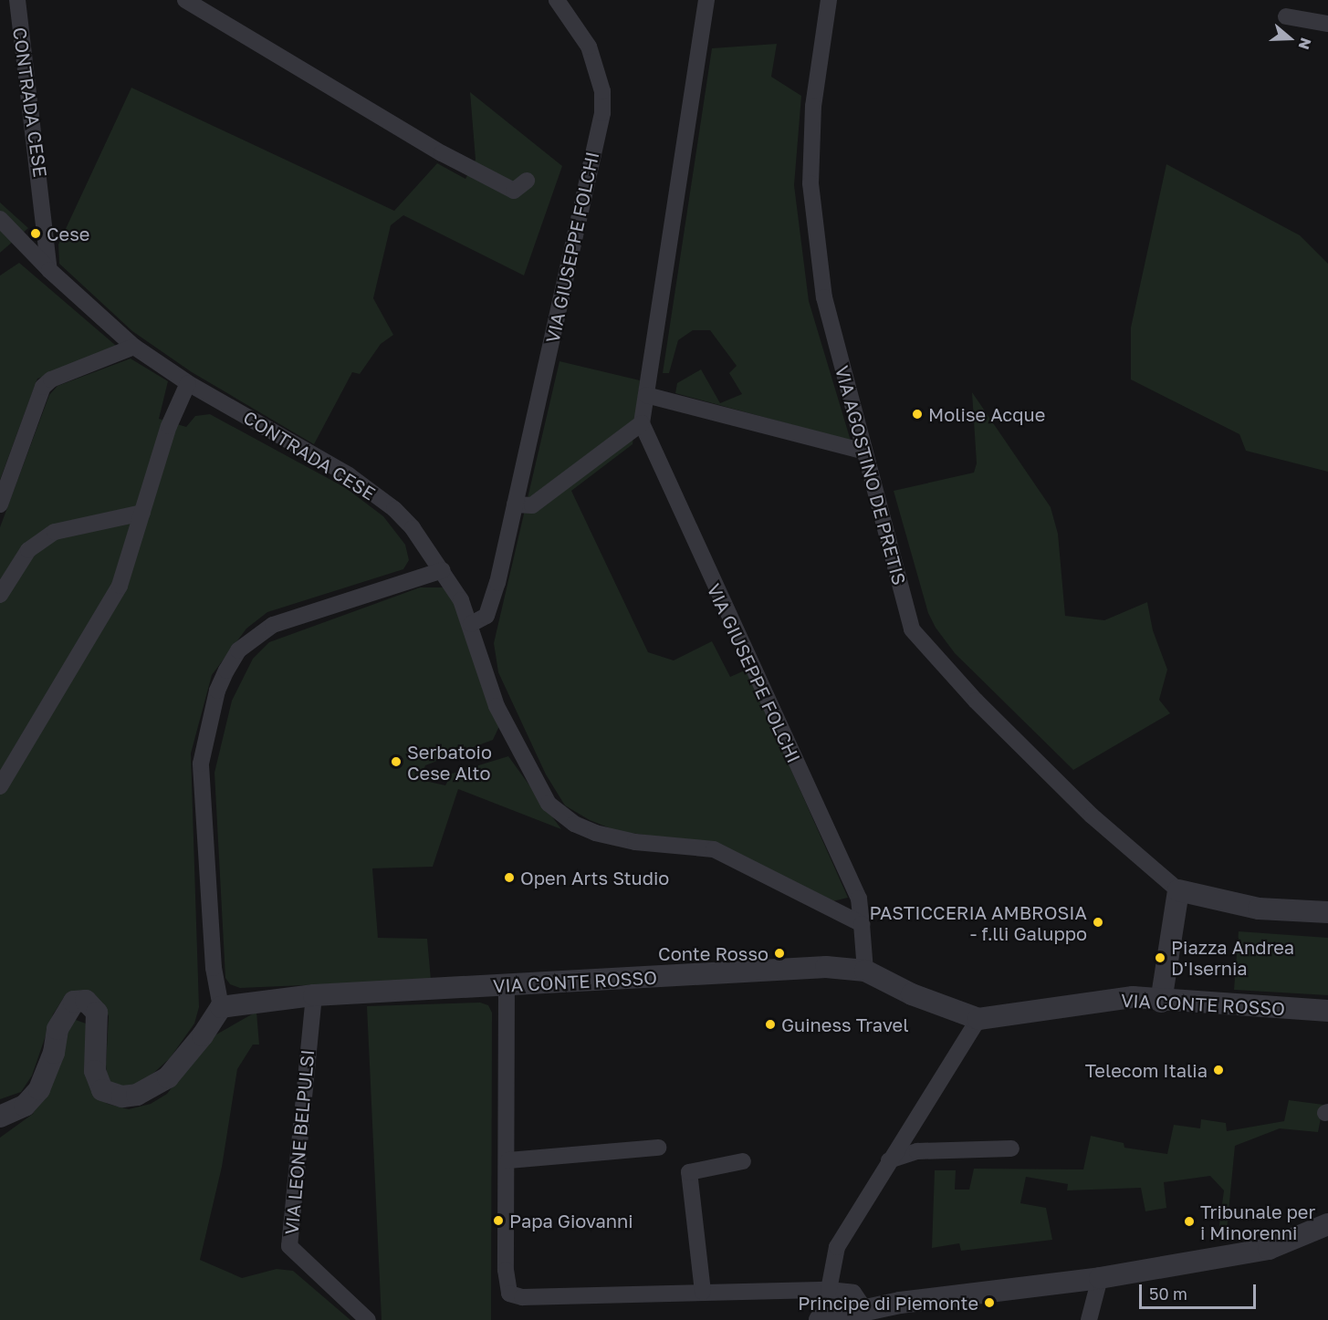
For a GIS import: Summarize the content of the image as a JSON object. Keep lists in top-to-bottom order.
{
  "streets": {
    "street": [
      "CONTRADA CESE",
      "VIA GIUSEPPE FOLCHI",
      "VIA AGOSTINO DE PRETIS",
      "VIA CONTE ROSSO",
      "VIA LEONE BELPULSI"
    ]
  },
  "crossings": [
    ["CONTRADA CESE", "VIA GIUSEPPE FOLCHI"],
    ["VIA GIUSEPPE FOLCHI", "VIA CONTE ROSSO"],
    ["VIA CONTE ROSSO", "VIA LEONE BELPULSI"]
  ],
  "places": [
    "Cese",
    "Molise Acque",
    "Serbatoio Cese Alto",
    "Open Arts Studio",
    "PASTICCERIA AMBROSIA - f.lli Galuppo",
    "Conte Rosso",
    "Piazza Andrea D'Isernia",
    "Guiness Travel",
    "Telecom Italia",
    "Papa Giovanni",
    "Tribunale per i Minorenni",
    "Principe di Piemonte"
  ],
  "scale_bar": "50 m",
  "north": "right"
}
